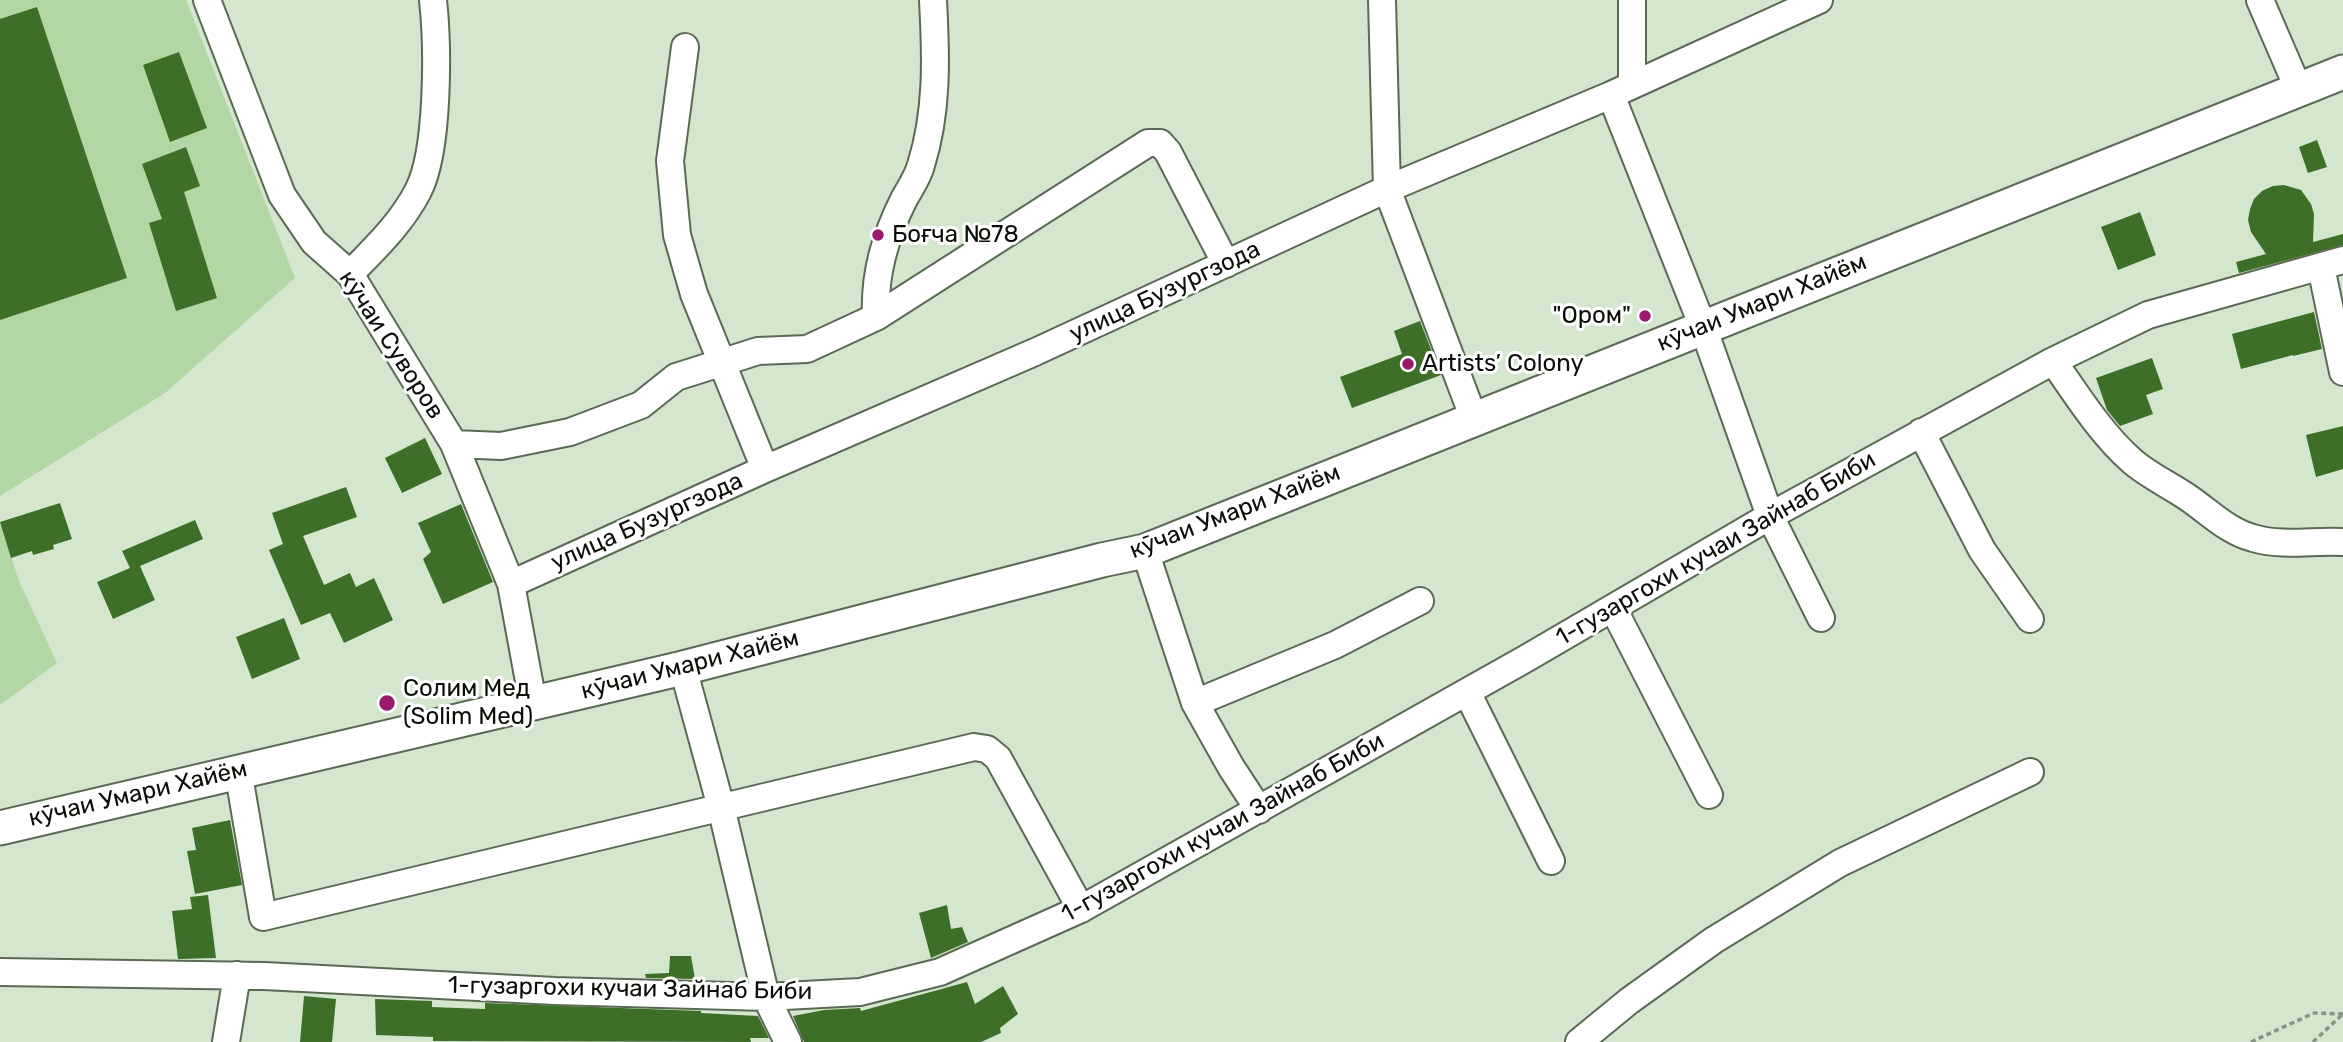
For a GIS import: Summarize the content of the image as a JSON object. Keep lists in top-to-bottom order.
{
  "streets": {
    "main road": ["кӯчаи Умари Хайём"],
    "street": ["улица Бузургзода", "кӯчаи Суворов", "1-гузаргохи кучаи Зайнаб Биби"]
  },
  "crossings": [
    ["улица Бузургзода", "кӯчаи Суворов"],
    ["кӯчаи Умари Хайём", "кӯчаи Суворов"]
  ],
  "places": [
    "Боғча №78",
    "\"Oром\"",
    "Artists’ Colony",
    "Солим Мед (Solim Med)"
  ]
}
